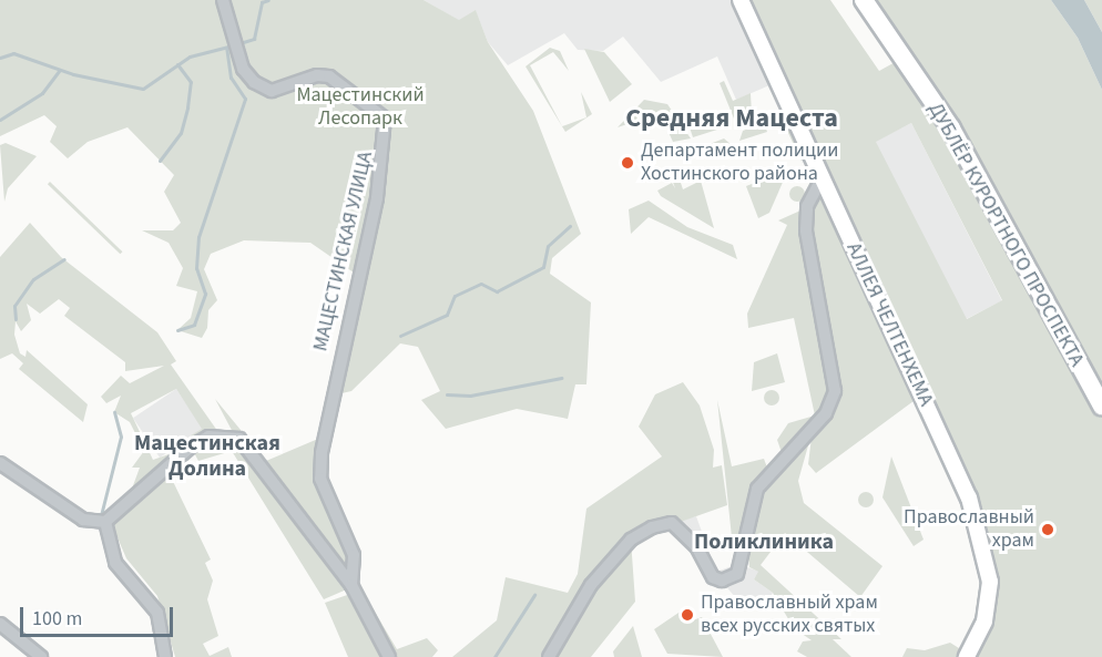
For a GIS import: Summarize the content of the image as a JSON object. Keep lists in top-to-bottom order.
{
  "streets": {
    "highway": ["ДУБЛЁР КУРОРТНОГО ПРОСПЕКТА"],
    "main road": ["АЛЛЕЯ ЧЕЛТЕНХЕМА"],
    "street": ["МАЦЕСТИНСКАЯ УЛИЦА"]
  },
  "districts": ["Средняя Мацеста", "Мацестинская Долина", "Поликлиника"],
  "parks": ["Мацестинский Лесопарк"],
  "places": ["Департамент полиции Хостинского района", "Православный храм", "Православный храм всех русских святых"],
  "scale_bar": "100 m"
}
